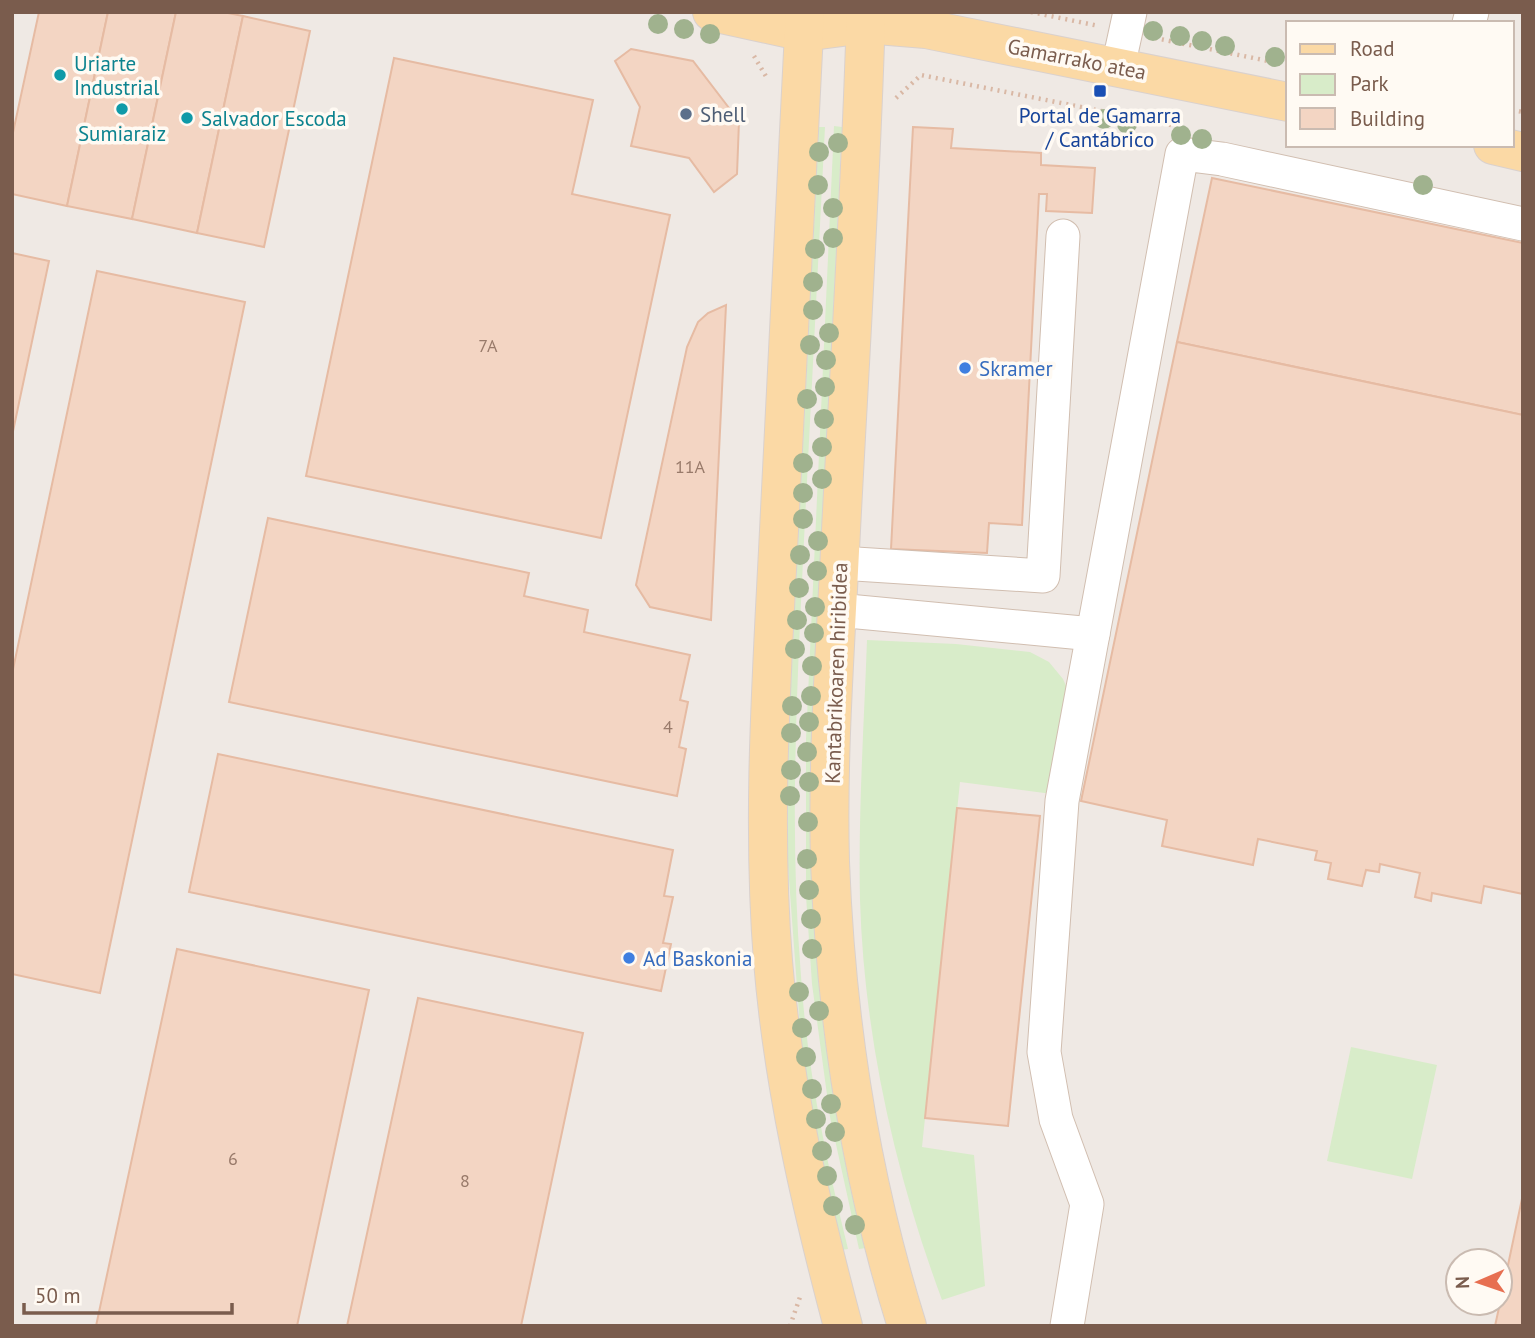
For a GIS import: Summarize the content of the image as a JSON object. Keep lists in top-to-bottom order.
{
  "streets": {
    "main road": ["Gamarrako atea", "Kantabrikoaren hiribidea"]
  },
  "crossings": [
    ["Gamarrako atea", "Kantabrikoaren hiribidea"]
  ],
  "places": {
    "other": [
      "Uriarte Industrial",
      "Sumiaraiz",
      "Shell",
      "Salvador Escoda",
      "Skramer",
      "Ad Baskonia"
    ],
    "transit": ["Portal de Gamarra / Cantábrico"]
  },
  "house_numbers": [
    "7A",
    "11A",
    "4",
    "6",
    "8"
  ],
  "legend": ["Road", "Park", "Building"],
  "scale_bar": "50 m",
  "north": "left"
}
